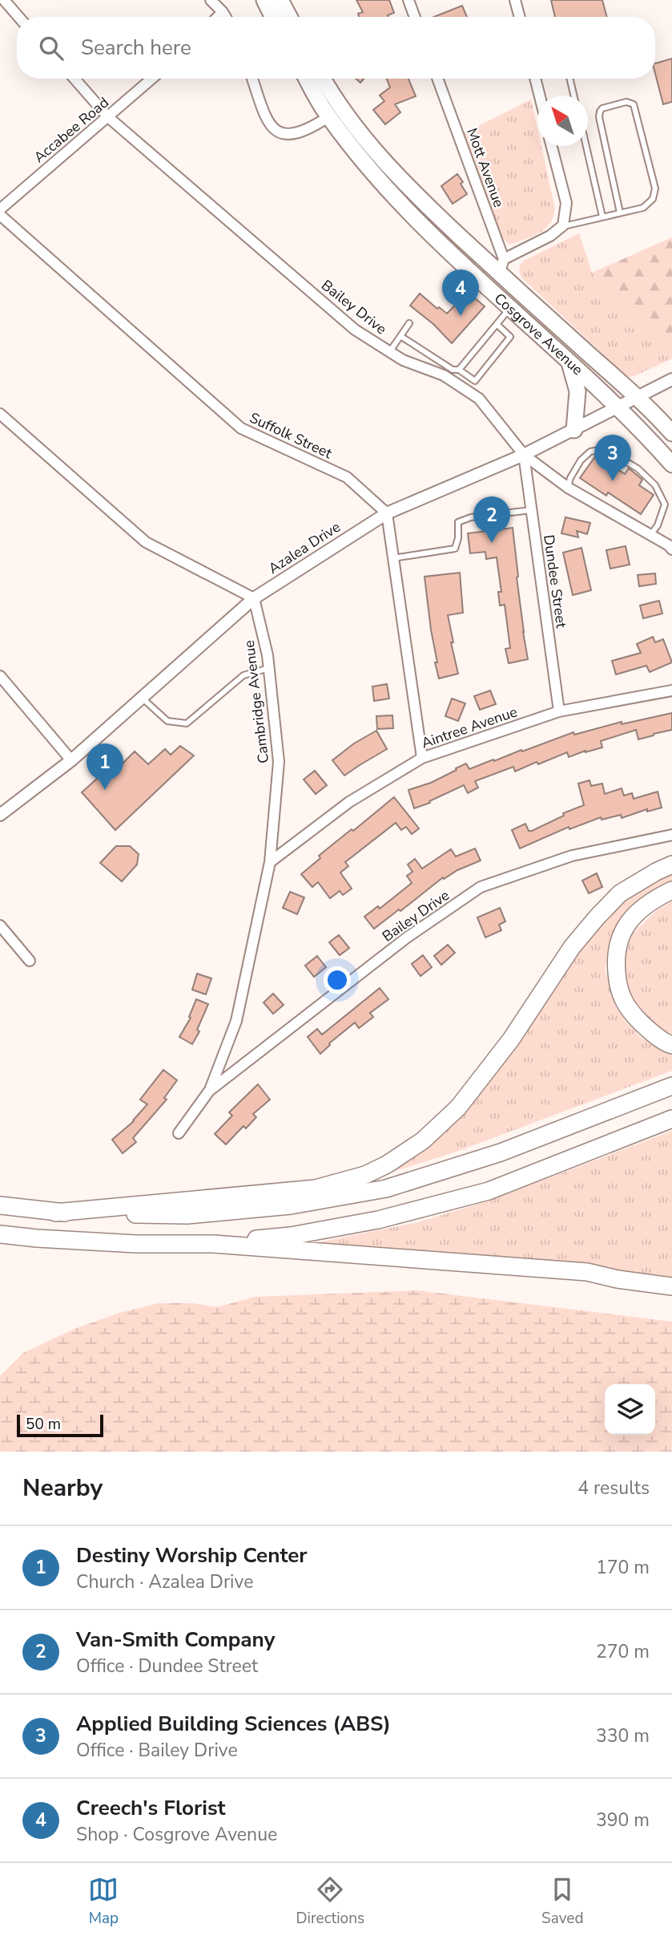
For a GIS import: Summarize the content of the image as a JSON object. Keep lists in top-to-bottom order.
{
  "streets": {
    "main road": ["Cosgrove Avenue"],
    "street": [
      "Accabee Road",
      "Mott Avenue",
      "Bailey Drive",
      "Suffolk Street",
      "Azalea Drive",
      "Dundee Street",
      "Cambridge Avenue",
      "Aintree Avenue"
    ]
  },
  "crossings": [
    ["Accabee Road", "Bailey Drive"],
    ["Mott Avenue", "Cosgrove Avenue"],
    ["Bailey Drive", "Azalea Drive"],
    ["Bailey Drive", "Dundee Street"],
    ["Bailey Drive", "Cambridge Avenue"],
    ["Cosgrove Avenue", "Azalea Drive"],
    ["Suffolk Street", "Azalea Drive"],
    ["Azalea Drive", "Dundee Street"],
    ["Azalea Drive", "Cambridge Avenue"],
    ["Dundee Street", "Aintree Avenue"],
    ["Cambridge Avenue", "Aintree Avenue"]
  ],
  "scale_bar": "50 m",
  "north": "top left",
  "page": {
    "search": "Search here",
    "pins": [
      "4",
      "3",
      "2",
      "1"
    ],
    "scale": "50 m",
    "heading": ["Nearby", "4 results"],
    "list": [
      {
        "mark": "1",
        "name": "Destiny Worship Center",
        "note": "Church · Azalea Drive",
        "value": "170 m"
      },
      {
        "mark": "2",
        "name": "Van-Smith Company",
        "note": "Office · Dundee Street",
        "value": "270 m"
      },
      {
        "mark": "3",
        "name": "Applied Building Sciences (ABS)",
        "note": "Office · Bailey Drive",
        "value": "330 m"
      },
      {
        "mark": "4",
        "name": "Creech's Florist",
        "note": "Shop · Cosgrove Avenue",
        "value": "390 m"
      }
    ],
    "nav": ["Map", "Directions", "Saved"]
  }
}
